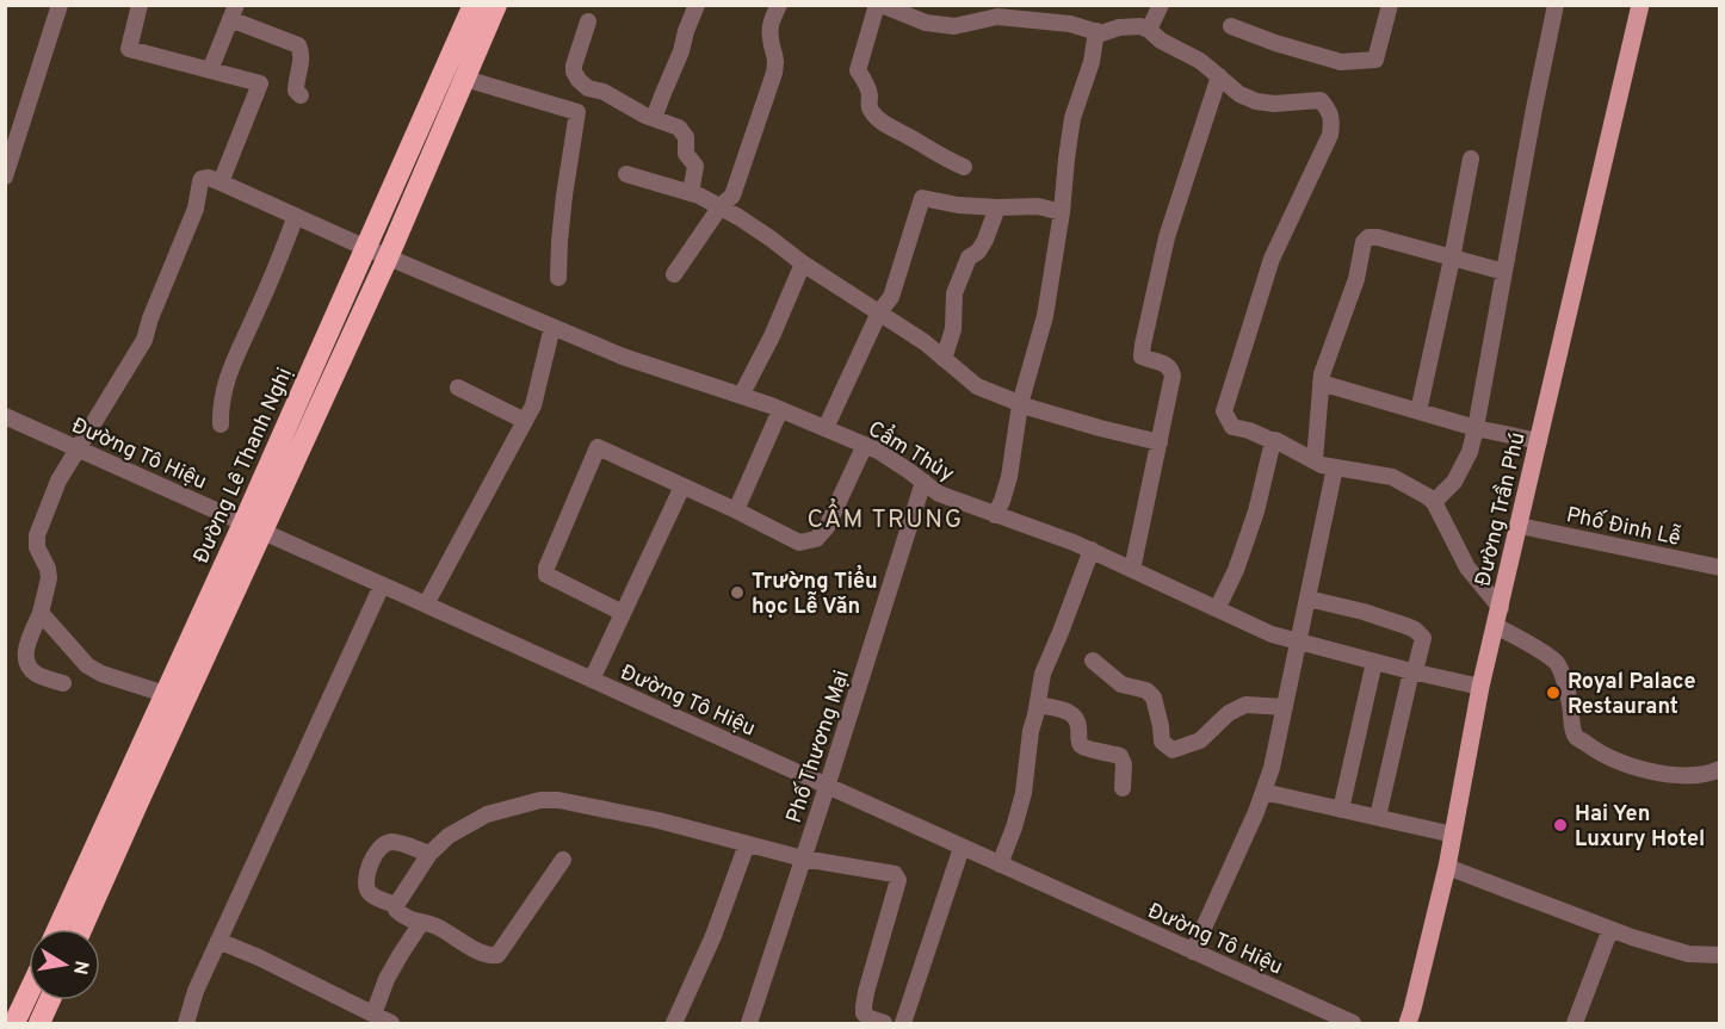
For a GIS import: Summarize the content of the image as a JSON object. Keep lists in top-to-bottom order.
{
  "streets": {
    "highway": ["Đường Lê Thanh Nghị"],
    "main road": ["Đường Trần Phú"],
    "street": [
      "Cẩm Thủy",
      "Đường Tô Hiệu",
      "Phố Đinh Lễ",
      "Phố Thương Mại"
    ]
  },
  "crossings": [
    ["Cẩm Thủy", "Đường Lê Thanh Nghị"],
    ["Cẩm Thủy", "Đường Trần Phú"],
    ["Cẩm Thủy", "Phố Thương Mại"],
    ["Đường Tô Hiệu", "Đường Lê Thanh Nghị"],
    ["Đường Tô Hiệu", "Phố Thương Mại"],
    ["Đường Trần Phú", "Phố Đinh Lễ"]
  ],
  "districts": ["CẨM TRUNG"],
  "places": ["Trường Tiểu học Lễ Văn", "Royal Palace Restaurant", "Hai Yen Luxury Hotel"],
  "north": "right"
}
